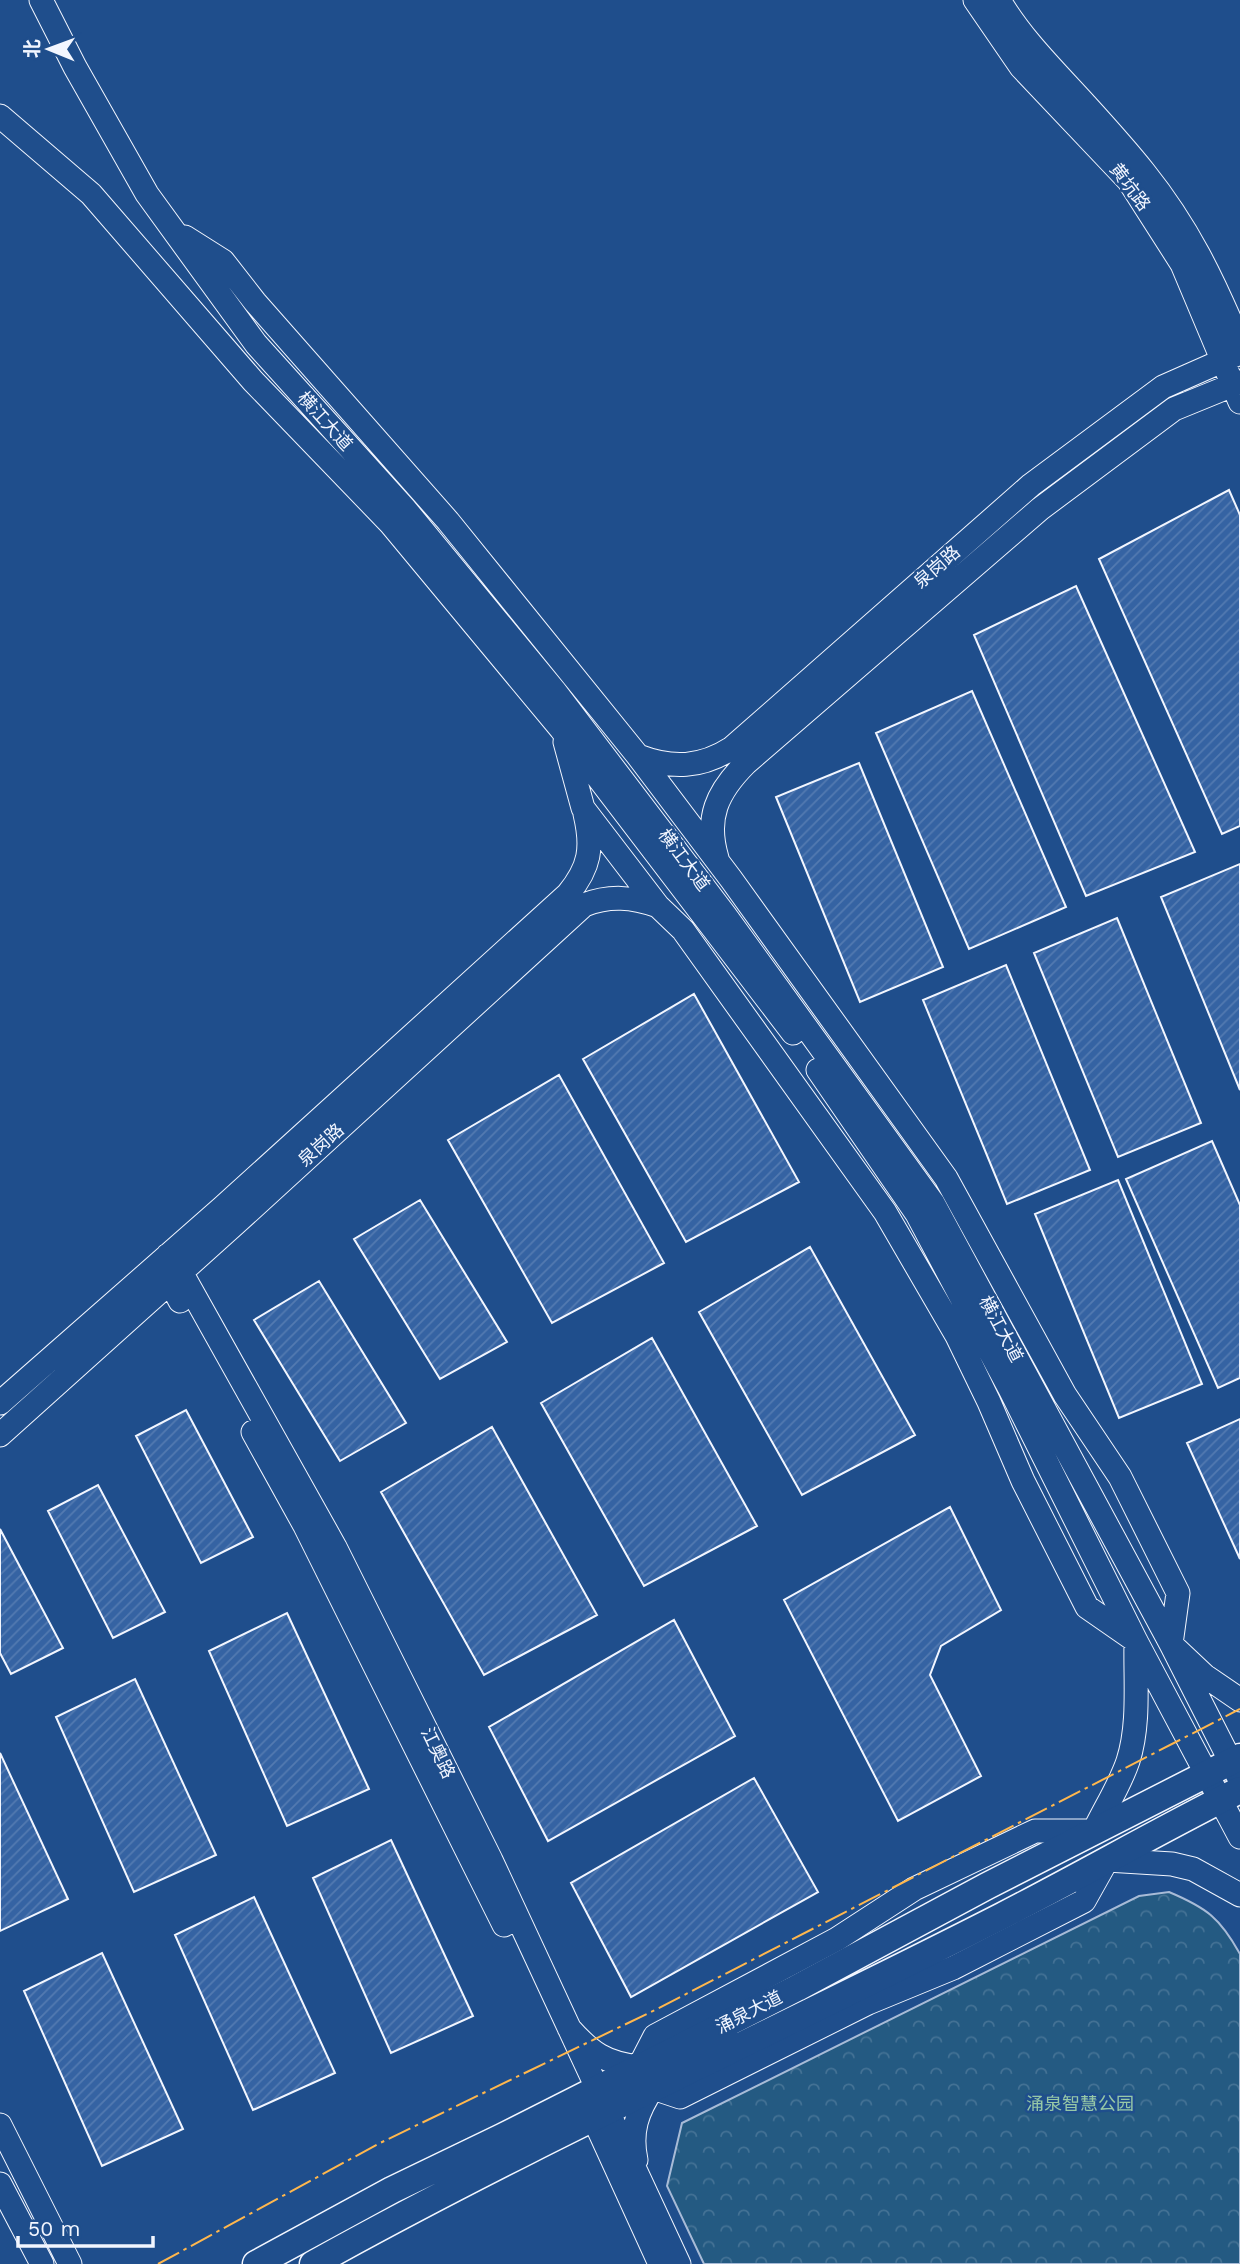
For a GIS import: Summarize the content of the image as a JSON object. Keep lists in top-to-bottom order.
{
  "streets": {
    "main road": ["涌泉大道"],
    "street": [
      "黄坑路",
      "横江大道",
      "泉岗路",
      "江奥路"
    ]
  },
  "crossings": [
    ["黄坑路", "泉岗路"],
    ["横江大道", "泉岗路"],
    ["横江大道", "涌泉大道"],
    ["泉岗路", "江奥路"],
    ["江奥路", "涌泉大道"]
  ],
  "parks": ["涌泉智慧公园"],
  "scale_bar": "50 m",
  "north": "left"
}
